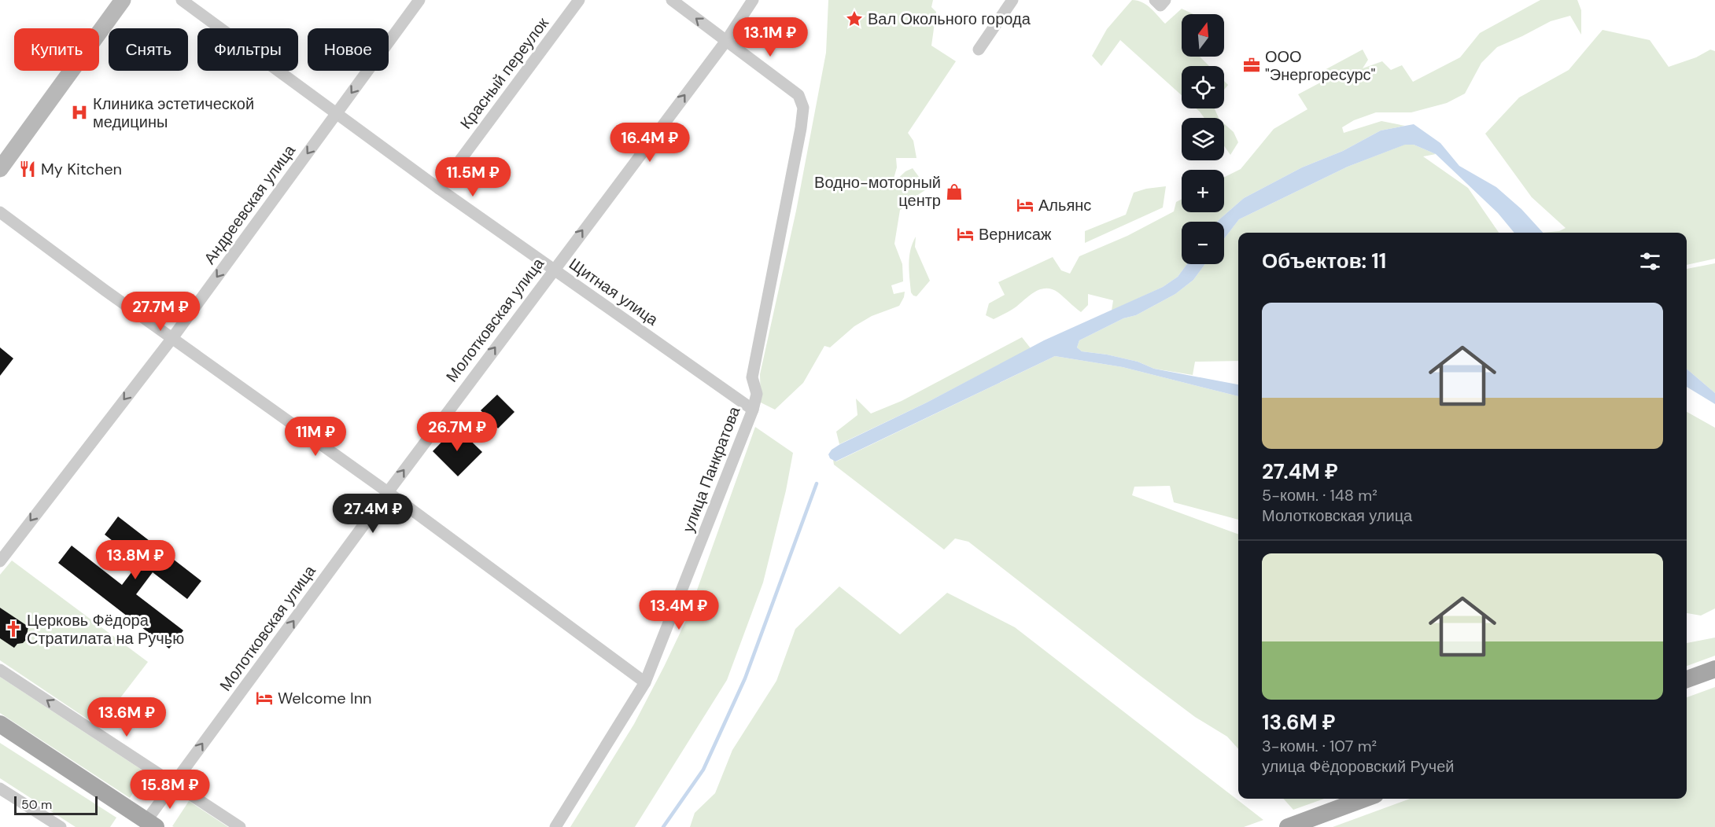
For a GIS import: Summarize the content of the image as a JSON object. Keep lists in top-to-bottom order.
{
  "streets": {
    "street": [
      "Красный переулок",
      "Андреевская улица",
      "Щитная улица",
      "Молотковская улица",
      "улица Панкратова"
    ]
  },
  "crossings": [
    ["Красный переулок", "Щитная улица"],
    ["Андреевская улица", "Щитная улица"],
    ["Щитная улица", "Молотковская улица"],
    ["Щитная улица", "улица Панкратова"],
    ["Молотковская улица", "улица Панкратова"]
  ],
  "one_way": ["Андреевская улица", "Молотковская улица"],
  "places": {
    "place": ["Вал Окольного города"],
    "office": ["ООО \"Энергоресурс\""],
    "hospital": ["Клиника эстетической медицины"],
    "restaurant": ["My Kitchen"],
    "shop": ["Водно-моторный центр"],
    "hotel": ["Альянс", "Вернисаж", "Welcome Inn"],
    "church": ["Церковь Фёдора Стратилата на Ручью"]
  },
  "scale_bar": "50 m",
  "north": "top",
  "page": {
    "map_buttons": ["+", "−"],
    "price": [
      "13.1M ₽",
      "16.4M ₽",
      "11.5M ₽",
      "27.7M ₽",
      "26.7M ₽",
      "11M ₽",
      "27.4M ₽",
      "13.8M ₽",
      "13.4M ₽",
      "13.6M ₽",
      "15.8M ₽"
    ],
    "chip": [
      "Купить",
      "Снять",
      "Фильтры",
      "Новое"
    ],
    "heading": "Объектов: 11",
    "list": [
      {
        "name": "27.4M ₽",
        "note": "5-комн. · 148 m² · Молотковская улица"
      },
      {
        "name": "13.6M ₽",
        "note": "3-комн. · 107 m² · улица Фёдоровский Ручей"
      }
    ],
    "scale": "50 m"
  }
}
